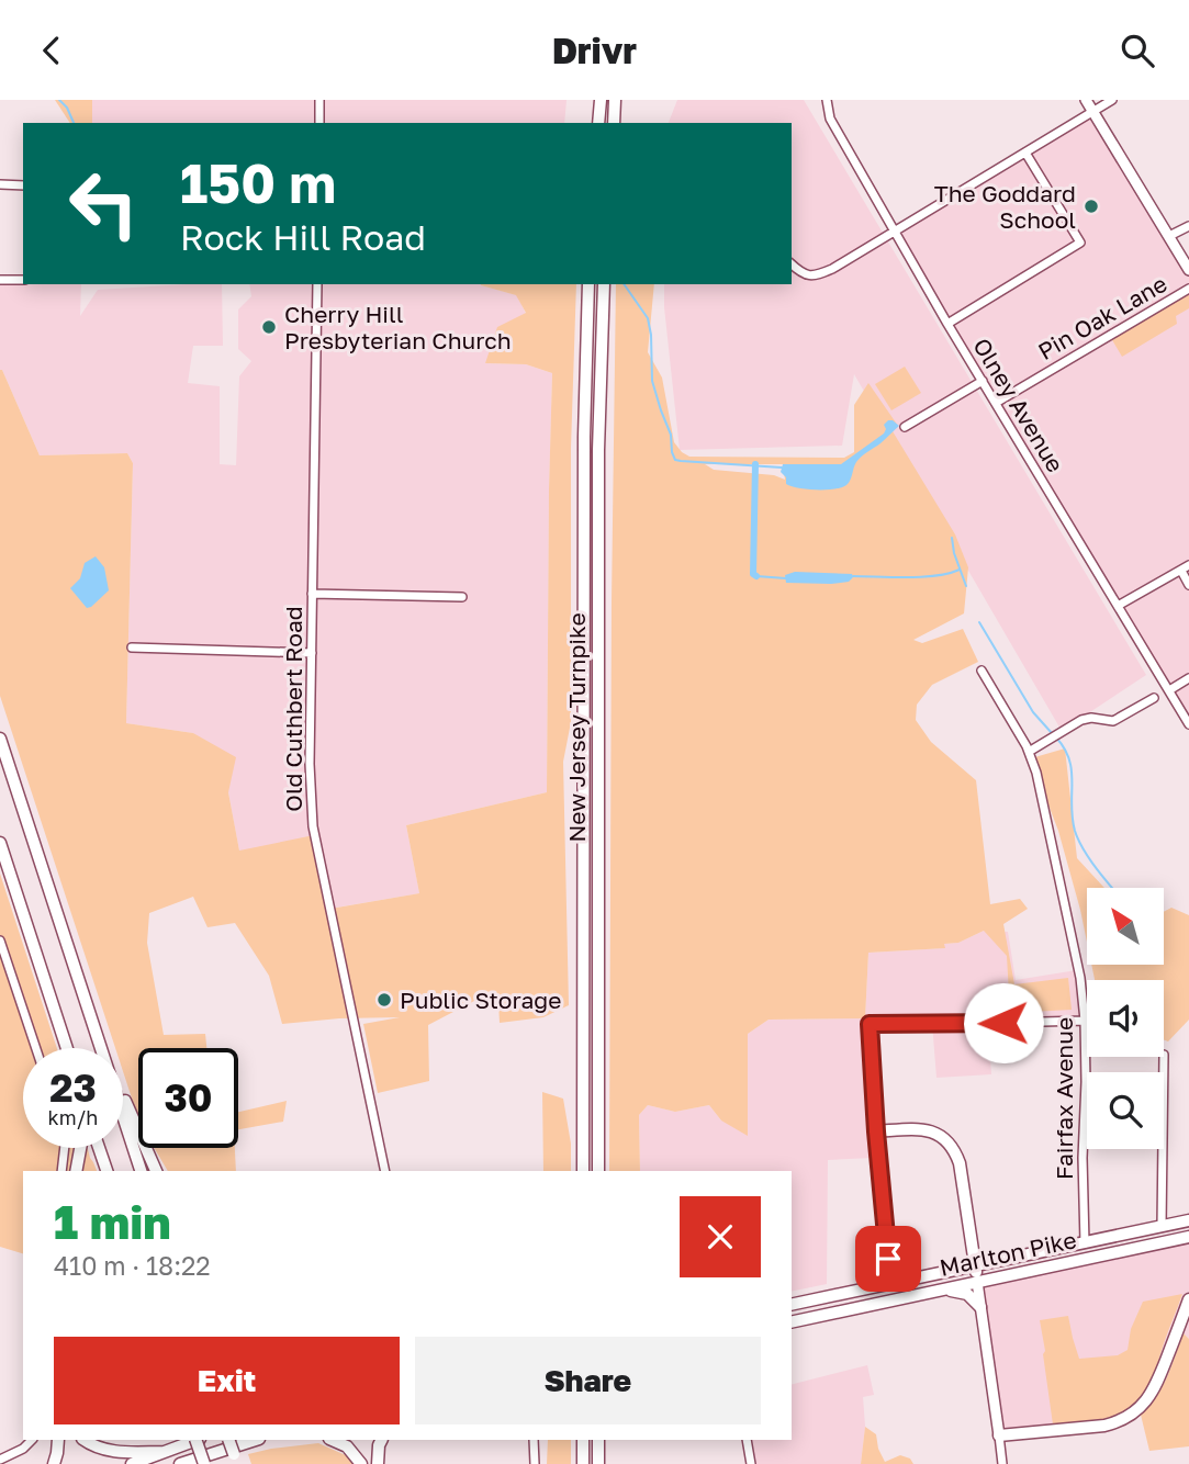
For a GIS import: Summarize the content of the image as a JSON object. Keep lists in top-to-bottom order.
{
  "streets": {
    "highway": ["New Jersey Turnpike", "Marlton Pike"],
    "street": [
      "Pin Oak Lane",
      "Olney Avenue",
      "Old Cuthbert Road",
      "Fairfax Avenue"
    ]
  },
  "crossings": [
    ["Pin Oak Lane", "Olney Avenue"],
    ["Fairfax Avenue", "Marlton Pike"]
  ],
  "places": ["The Goddard School", "Cherry Hill Presbyterian Church", "Public Storage"],
  "north": "top left",
  "page": {
    "header": "Drivr",
    "turn": ["150 m", "Rock Hill Road"],
    "speed": "23 km/h",
    "limit": "30",
    "heading": ["1 min", "410 m · 18:22"],
    "buttons": ["Exit", "Share"]
  }
}
